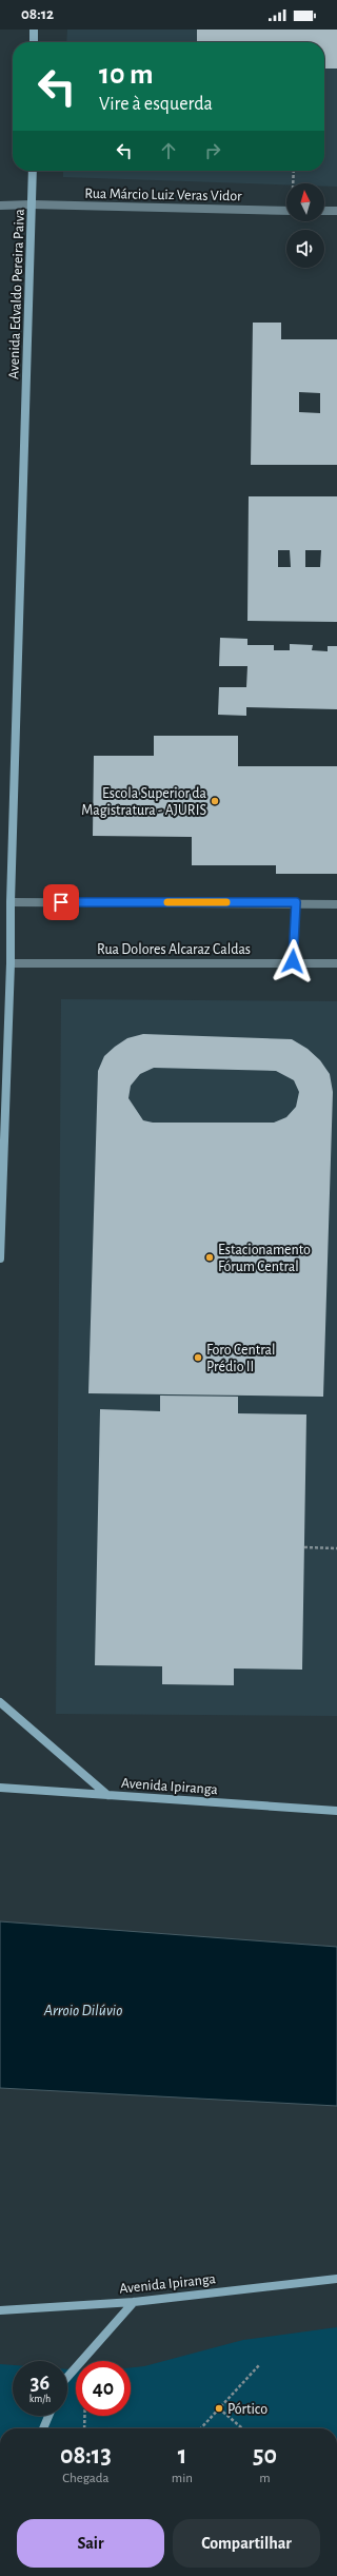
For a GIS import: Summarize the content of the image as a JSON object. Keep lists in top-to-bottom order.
{
  "streets": {
    "main road": ["Avenida Edvaldo Pereira Paiva", "Avenida Ipiranga"],
    "street": ["Rua Márcio Luiz Veras Vidor", "Rua Dolores Alcaraz Caldas"]
  },
  "crossings": [
    ["Rua Márcio Luiz Veras Vidor", "Avenida Edvaldo Pereira Paiva"],
    ["Avenida Edvaldo Pereira Paiva", "Rua Dolores Alcaraz Caldas"]
  ],
  "water": ["Arroio Dilúvio"],
  "places": [
    "Escola Superior da Magistratura - AJURIS",
    "Estacionamento Fórum Central",
    "Foro Central Prédio II",
    "Pórtico"
  ],
  "north": "top",
  "page": {
    "status": "08:12",
    "turn": ["10 m", "Vire à esquerda"],
    "speed": "36 km/h",
    "limit": "40",
    "eta": [
      "08:13",
      "Chegada",
      "1",
      "min",
      "50",
      "m"
    ],
    "buttons": ["Sair", "Compartilhar"]
  }
}
